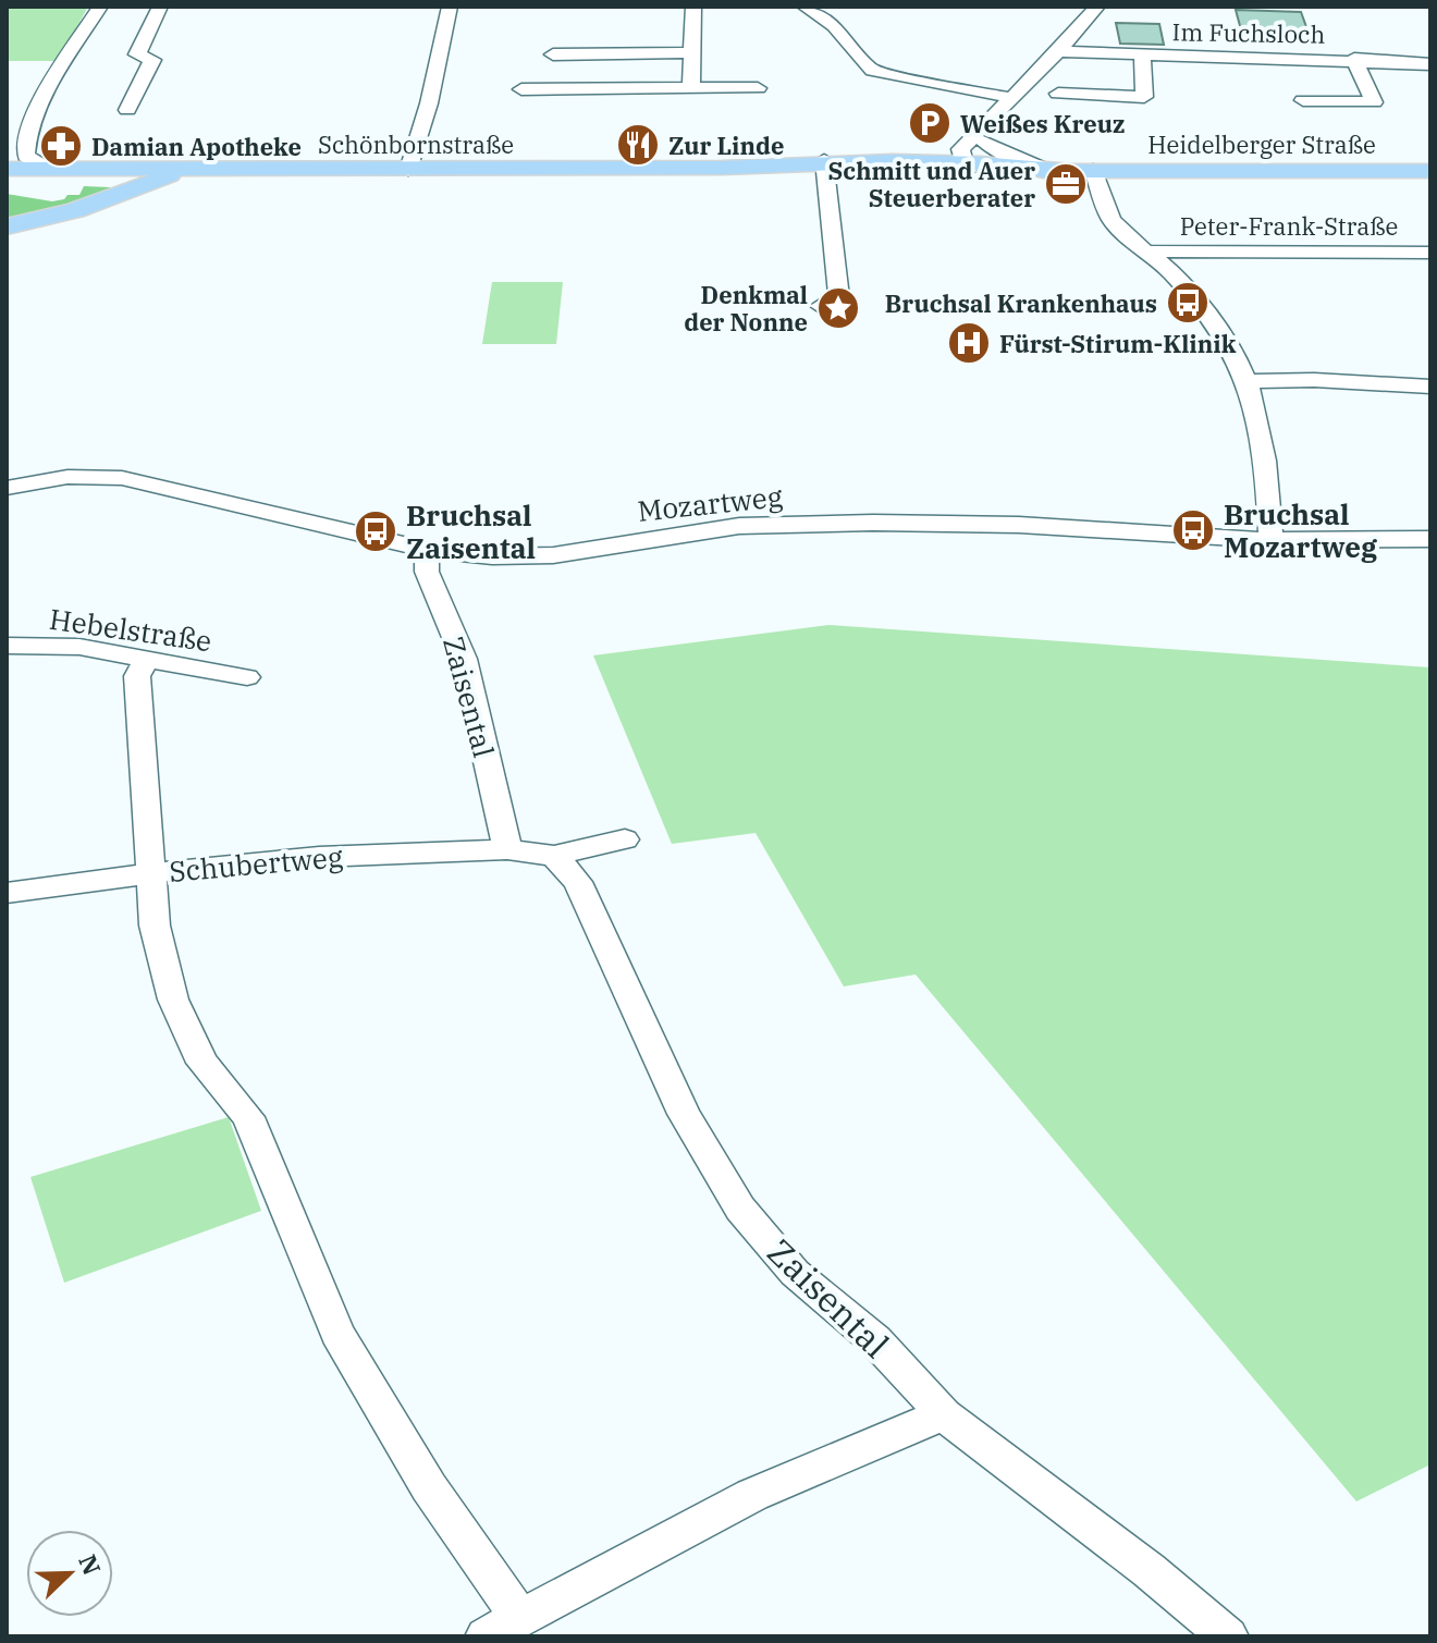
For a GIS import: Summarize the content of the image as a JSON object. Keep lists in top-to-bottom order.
{
  "streets": {
    "main road": ["Schönbornstraße", "Heidelberger Straße"],
    "street": [
      "Im Fuchsloch",
      "Peter-Frank-Straße",
      "Mozartweg",
      "Hebelstraße",
      "Zaisental",
      "Schubertweg"
    ]
  },
  "crossings": [
    ["Mozartweg", "Zaisental"],
    ["Zaisental", "Schubertweg"]
  ],
  "places": {
    "parking": ["Weißes Kreuz"],
    "restaurant": ["Zur Linde"],
    "pharmacy": ["Damian Apotheke"],
    "office": ["Schmitt und Auer Steuerberater"],
    "bus stop": ["Bruchsal Krankenhaus", "Bruchsal Mozartweg", "Bruchsal Zaisental"],
    "place": ["Denkmal der Nonne"],
    "hospital": ["Fürst-Stirum-Klinik"]
  },
  "north": "top right"
}
